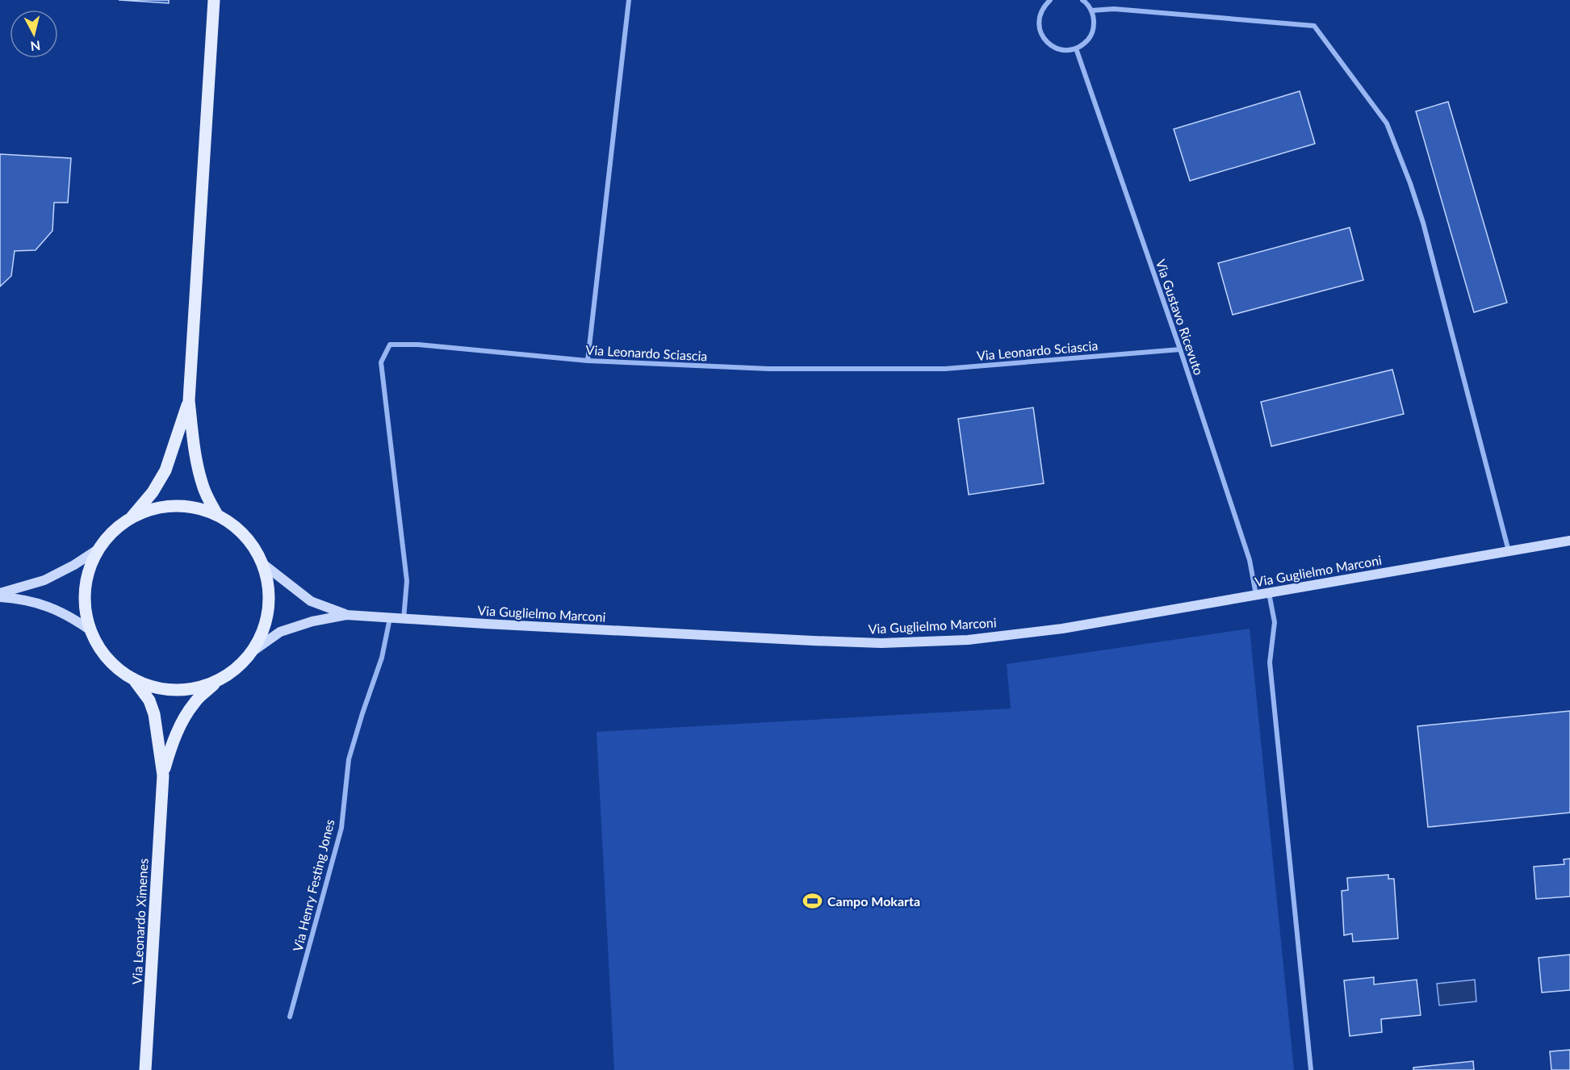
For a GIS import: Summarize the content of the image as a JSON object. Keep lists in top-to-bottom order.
{
  "streets": {
    "main road": ["Via Guglielmo Marconi", "Via Leonardo Ximenes"],
    "street": ["Via Gustavo Ricevuto", "Via Leonardo Sciascia", "Via Henry Festing Jones"]
  },
  "crossings": [
    ["Via Gustavo Ricevuto", "Via Leonardo Sciascia"],
    ["Via Gustavo Ricevuto", "Via Guglielmo Marconi"],
    ["Via Leonardo Sciascia", "Via Guglielmo Marconi"],
    ["Via Guglielmo Marconi", "Via Henry Festing Jones"]
  ],
  "places": {
    "sports": ["Campo Mokarta"]
  },
  "north": "bottom"
}
